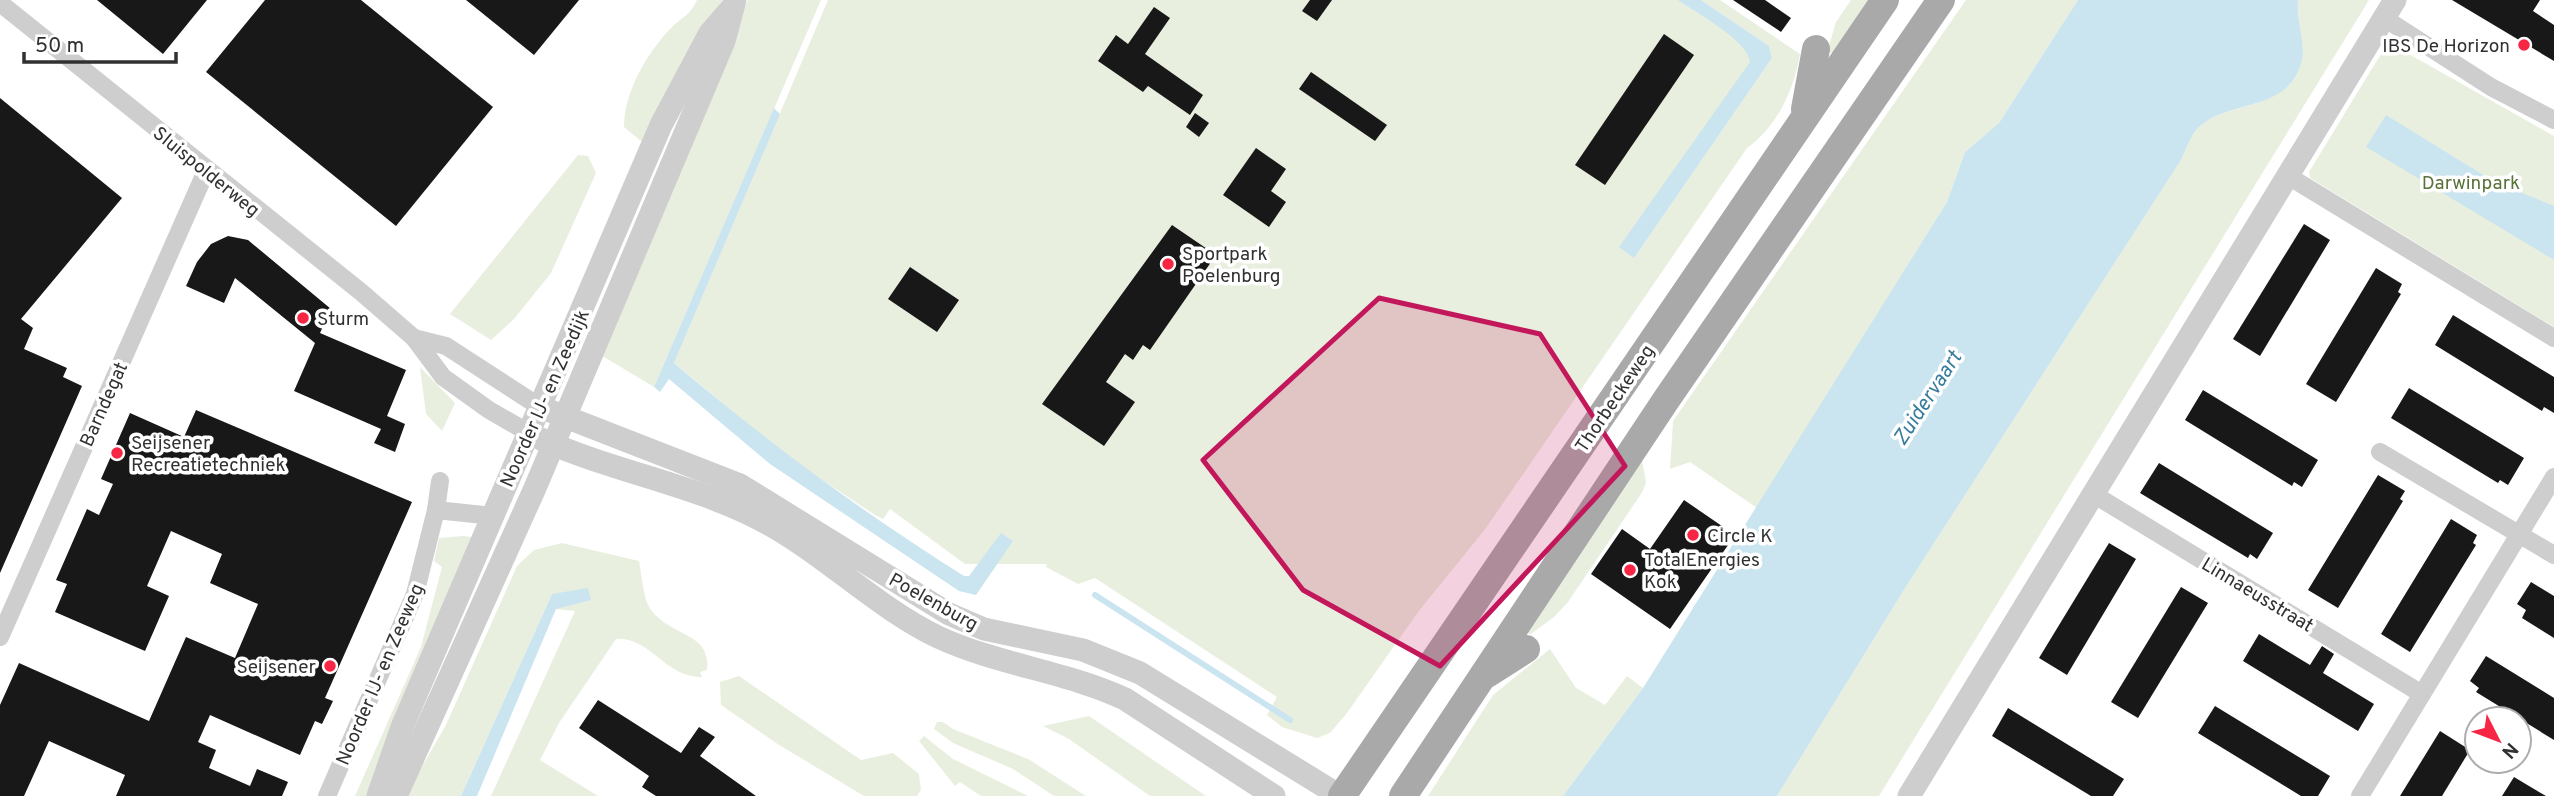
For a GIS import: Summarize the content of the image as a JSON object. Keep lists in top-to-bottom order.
{
  "streets": {
    "main road": ["Thorbeckeweg"],
    "street": [
      "Sluispolderweg",
      "Noorder IJ- en Zeedijk",
      "Barndegat",
      "Linnaeusstraat",
      "Poelenburg",
      "Noorder IJ- en Zeeweg"
    ]
  },
  "crossings": [
    ["Sluispolderweg", "Noorder IJ- en Zeedijk"],
    ["Sluispolderweg", "Barndegat"],
    ["Sluispolderweg", "Poelenburg"],
    ["Noorder IJ- en Zeedijk", "Poelenburg"],
    ["Thorbeckeweg", "Poelenburg"]
  ],
  "water": ["Zuidervaart"],
  "parks": ["Darwinpark"],
  "places": [
    "IBS De Horizon",
    "Sportpark Poelenburg",
    "Sturm",
    "Seijsener Recreatietechniek",
    "Circle K",
    "TotalEnergies Kok",
    "Seijsener"
  ],
  "scale_bar": "50 m",
  "north": "bottom right"
}
